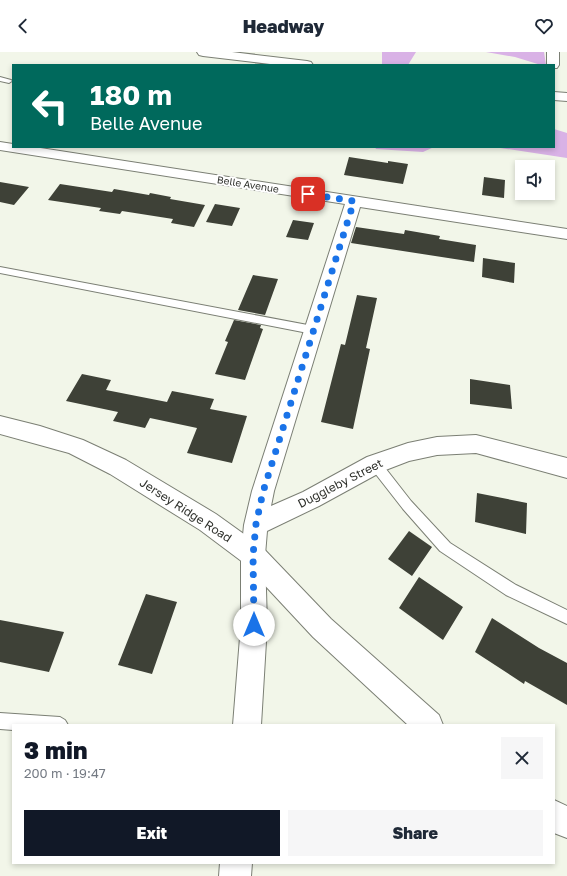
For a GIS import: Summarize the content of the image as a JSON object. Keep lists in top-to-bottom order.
{
  "streets": {
    "street": ["Belle Avenue", "Duggleby Street", "Jersey Ridge Road"]
  },
  "page": {
    "header": "Headway",
    "turn": ["180 m", "Belle Avenue"],
    "heading": ["3 min", "200 m · 19:47"],
    "buttons": ["Exit", "Share"]
  }
}
